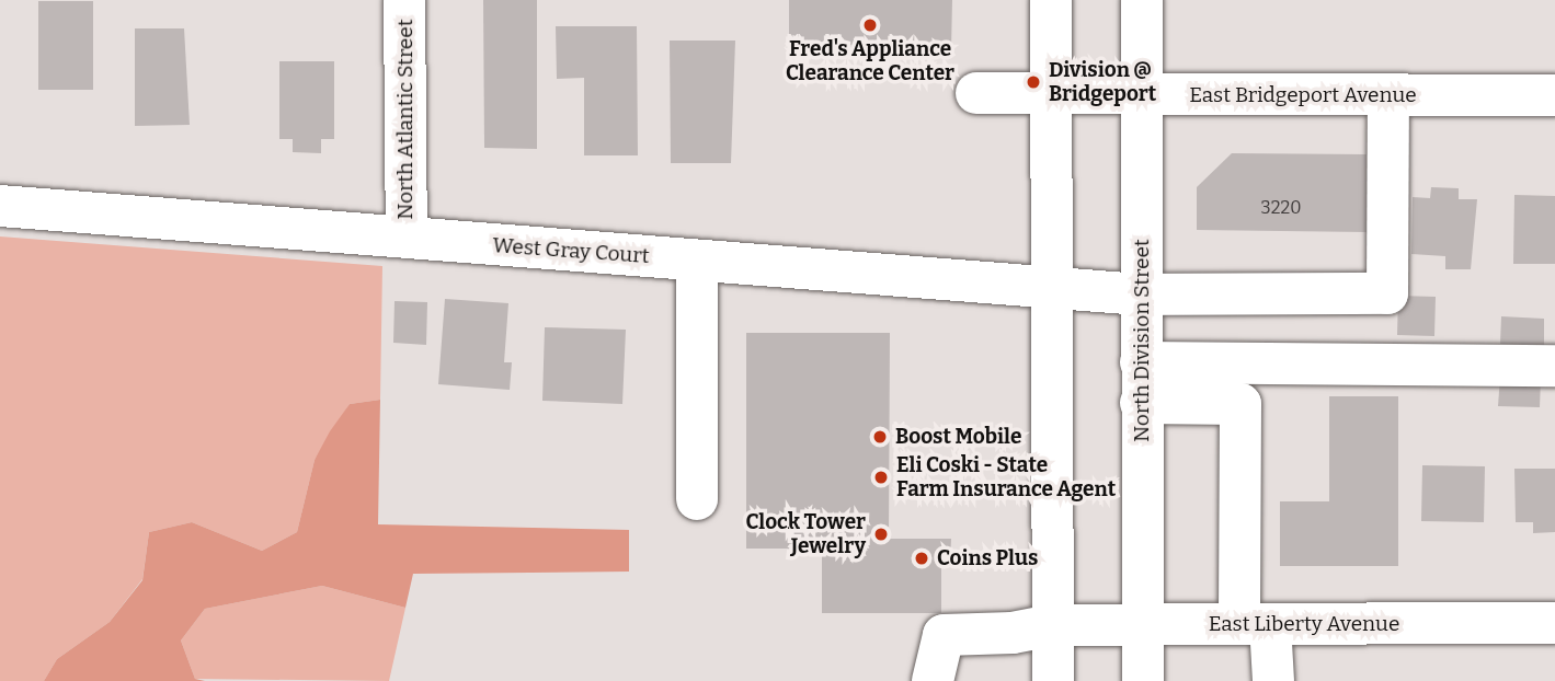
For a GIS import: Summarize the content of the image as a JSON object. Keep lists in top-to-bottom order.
{
  "streets": {
    "street": [
      "East Bridgeport Avenue",
      "North Atlantic Street",
      "West Gray Court",
      "North Division Street",
      "East Liberty Avenue"
    ]
  },
  "crossings": [
    ["East Bridgeport Avenue", "West Gray Court"],
    ["East Bridgeport Avenue", "North Division Street"],
    ["North Atlantic Street", "West Gray Court"],
    ["West Gray Court", "North Division Street"],
    ["North Division Street", "East Liberty Avenue"]
  ],
  "places": [
    "Fred's Appliance Clearance Center",
    "Division @ Bridgeport",
    "Boost Mobile",
    "Eli Coski - State Farm Insurance Agent",
    "Clock Tower Jewelry",
    "Coins Plus"
  ],
  "house_numbers": ["3220"]
}
